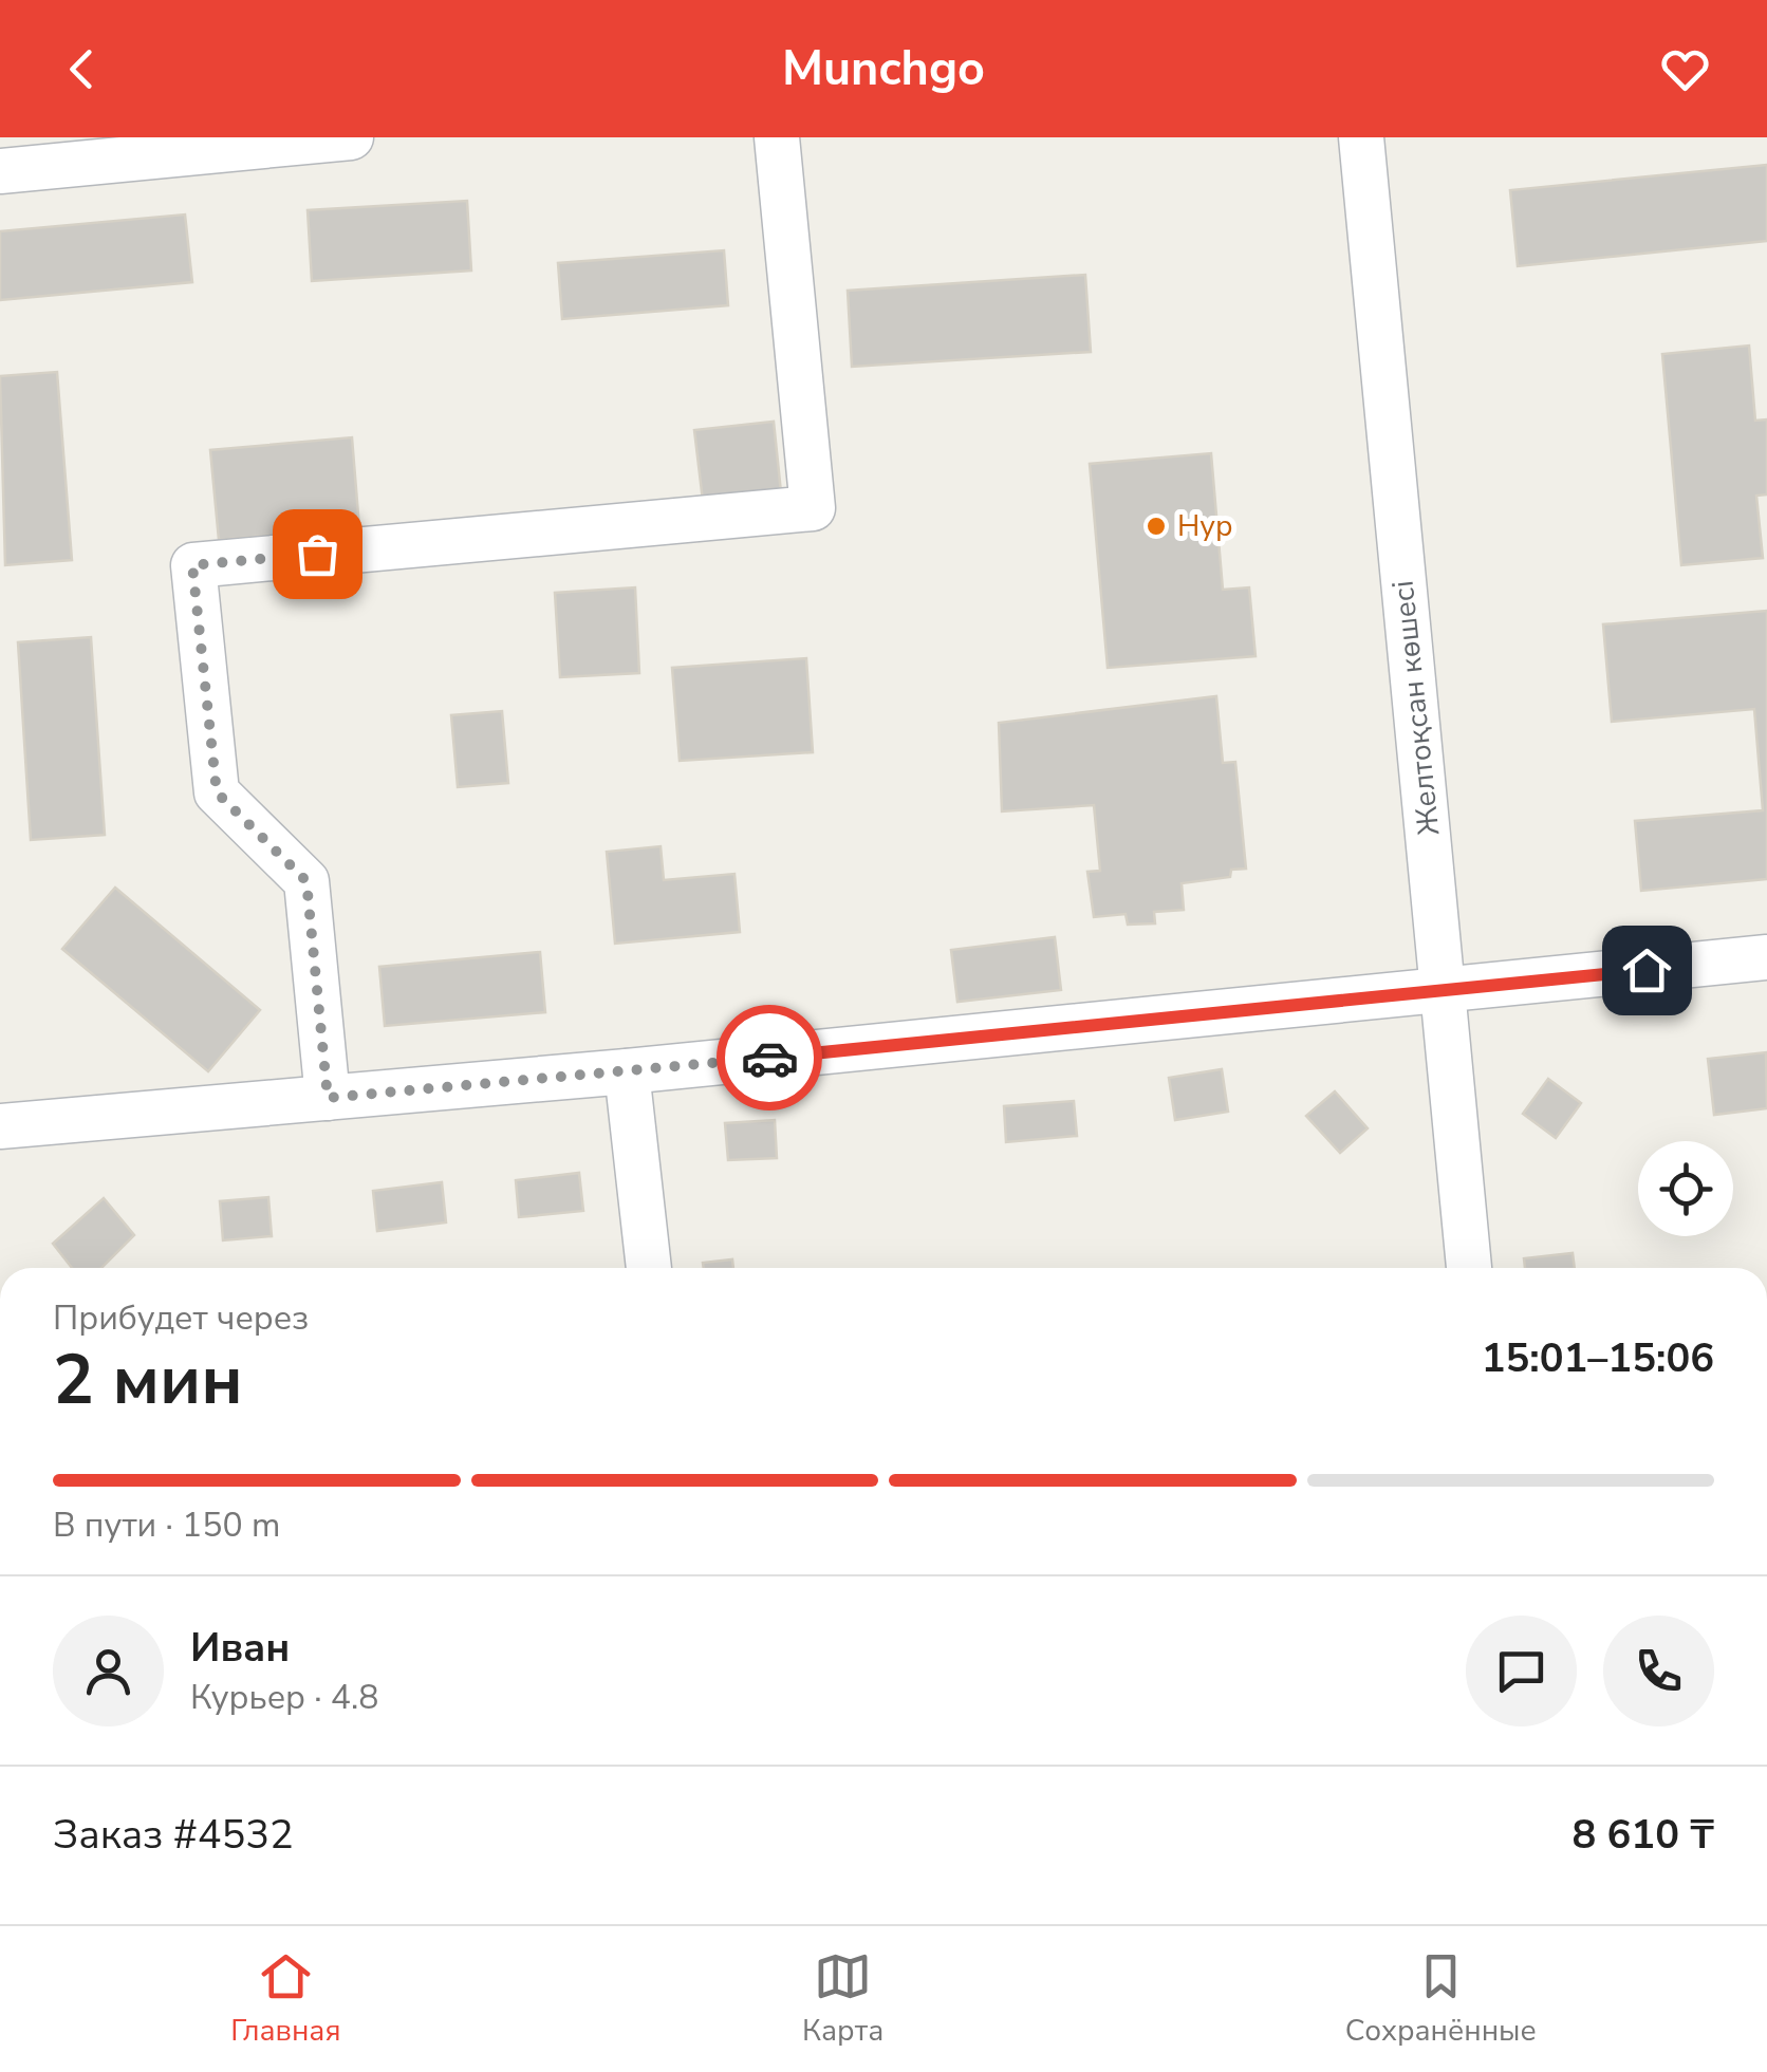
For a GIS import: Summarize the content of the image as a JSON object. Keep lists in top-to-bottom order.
{
  "streets": {
    "street": ["Желтоқсан көшесі"]
  },
  "places": ["Нур"],
  "page": {
    "header": "Munchgo",
    "heading": ["2 мин", "Прибудет через", "15:01–15:06"],
    "panel": [
      "Иван",
      "Курьер · 4.8",
      "Заказ #4532",
      "8 610 ₸"
    ],
    "bar": "В пути · 150 m",
    "tabs": ["Главная", "Карта", "Сохранённые"]
  }
}
